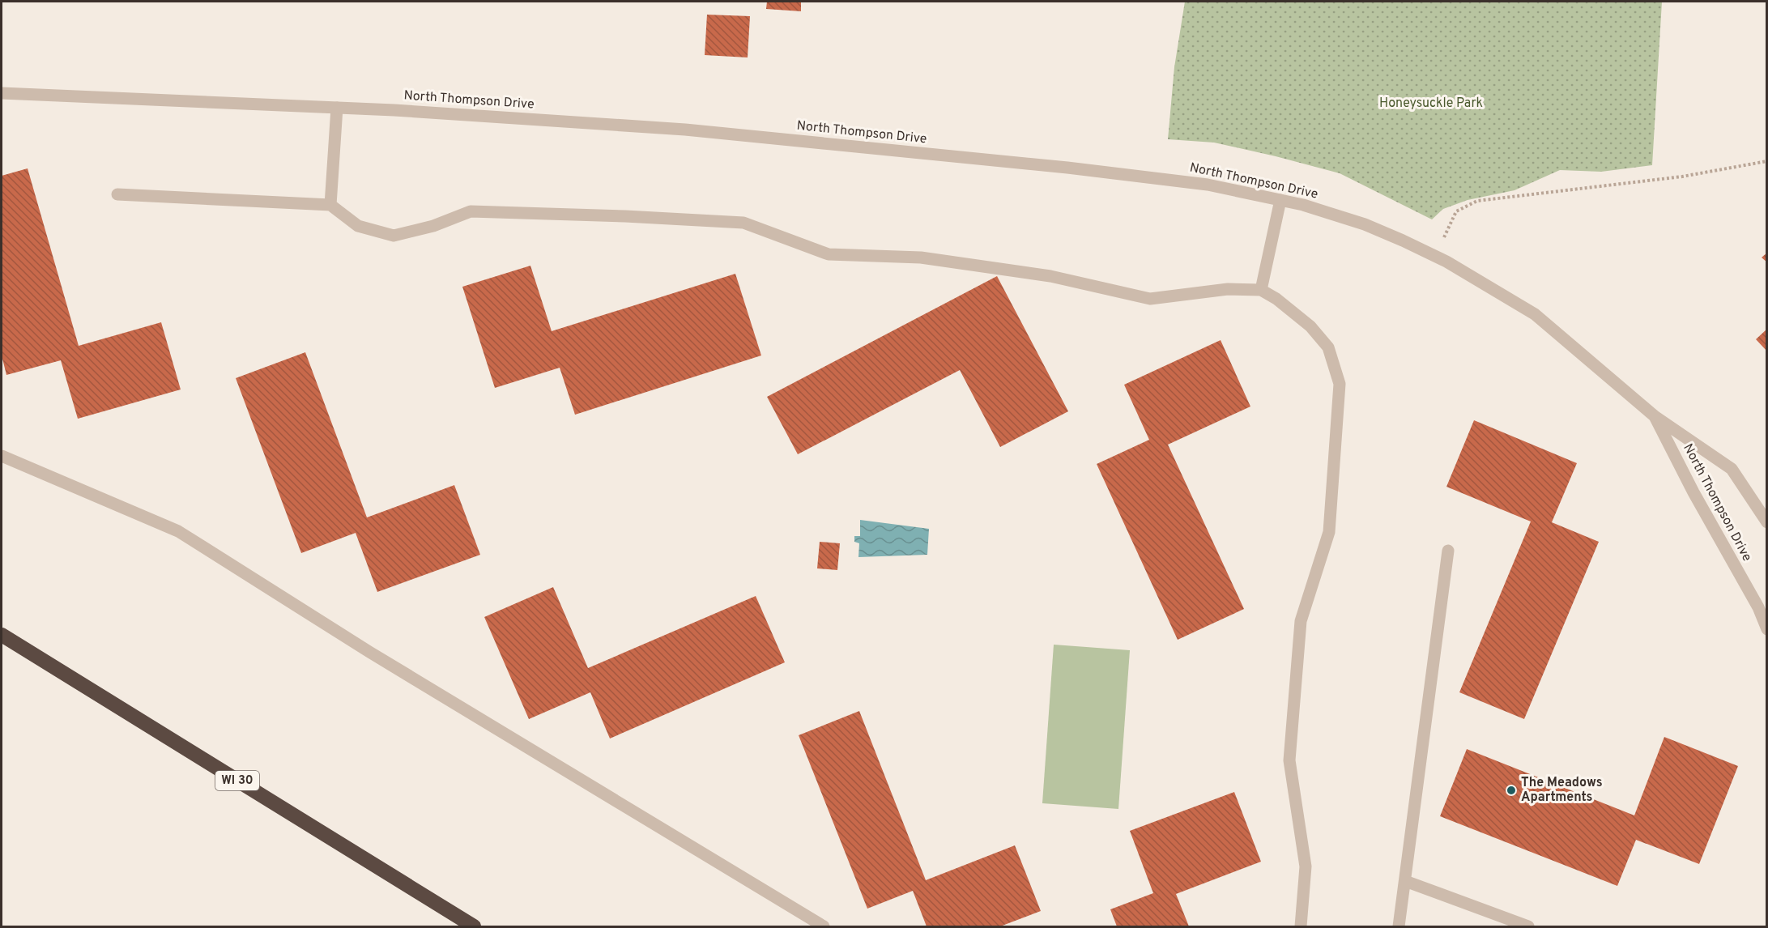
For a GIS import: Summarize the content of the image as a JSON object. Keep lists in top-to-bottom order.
{
  "streets": {
    "highway": ["WI 30"],
    "street": ["North Thompson Drive"]
  },
  "parks": ["Honeysuckle Park"],
  "places": ["The Meadows Apartments"]
}
